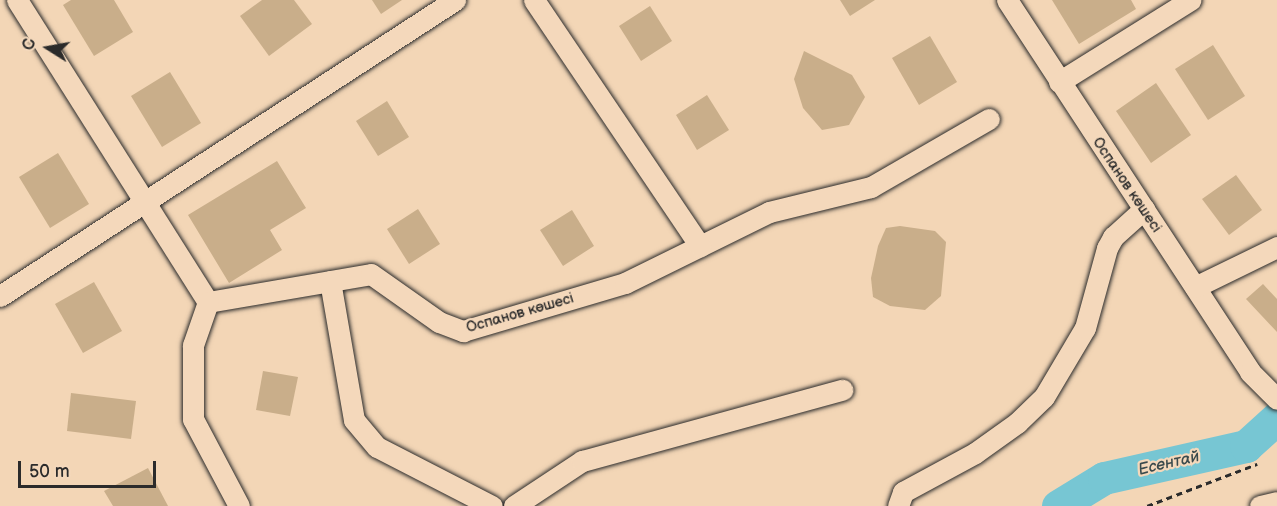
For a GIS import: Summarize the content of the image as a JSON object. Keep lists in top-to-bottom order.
{
  "streets": {
    "street": ["Оспанов көшесі"]
  },
  "water": ["Есентай"],
  "scale_bar": "50 m",
  "north": "left"
}
